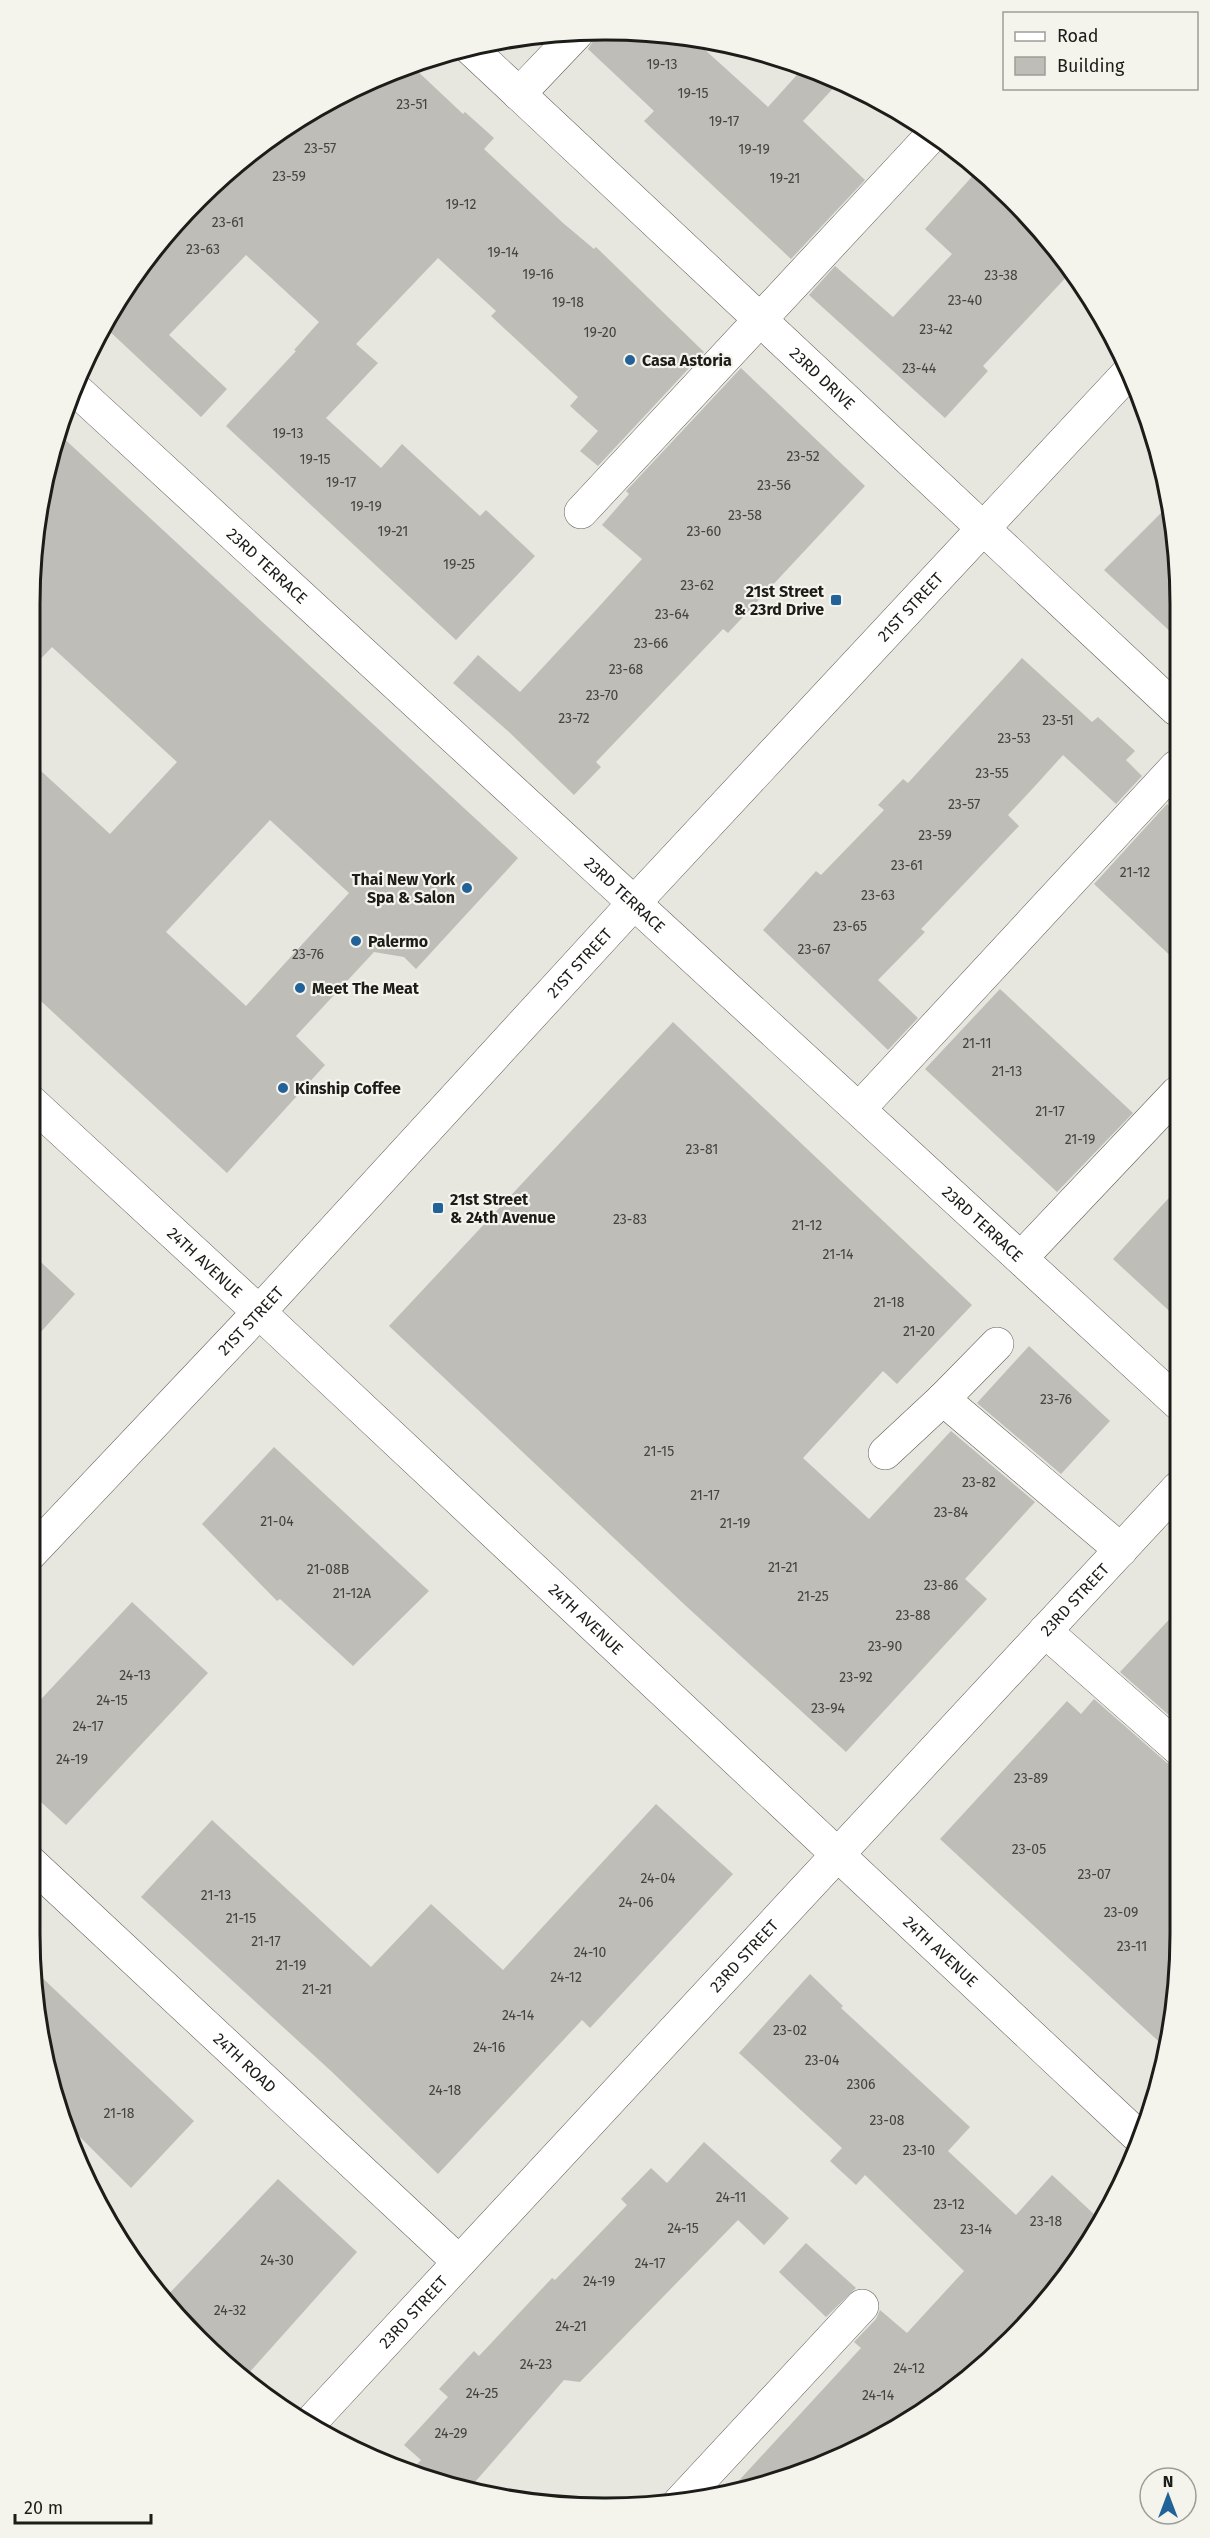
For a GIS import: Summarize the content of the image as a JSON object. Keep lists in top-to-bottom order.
{
  "streets": {
    "street": [
      "23RD DRIVE",
      "23RD TERRACE",
      "21ST STREET",
      "24TH AVENUE",
      "23RD STREET",
      "24TH ROAD"
    ]
  },
  "crossings": [
    ["23RD DRIVE", "21ST STREET"],
    ["23RD TERRACE", "21ST STREET"],
    ["21ST STREET", "24TH AVENUE"],
    ["24TH AVENUE", "23RD STREET"],
    ["23RD STREET", "24TH ROAD"]
  ],
  "places": {
    "other": [
      "Casa Astoria",
      "Thai New York Spa & Salon",
      "Palermo",
      "Meet The Meat",
      "Kinship Coffee"
    ],
    "transit": ["21st Street & 23rd Drive", "21st Street & 24th Avenue"]
  },
  "house_numbers": [
    "19-13",
    "19-15",
    "23-51",
    "19-17",
    "23-57",
    "19-19",
    "23-59",
    "19-21",
    "19-12",
    "23-61",
    "23-63",
    "19-14",
    "19-16",
    "23-38",
    "23-40",
    "19-18",
    "23-42",
    "19-20",
    "23-44",
    "19-13",
    "23-52",
    "19-15",
    "19-17",
    "23-56",
    "19-19",
    "23-58",
    "19-21",
    "23-60",
    "19-25",
    "23-62",
    "23-64",
    "23-66",
    "23-68",
    "23-70",
    "23-72",
    "23-51",
    "23-53",
    "23-55",
    "23-57",
    "23-59",
    "23-61",
    "21-12",
    "23-63",
    "23-65",
    "23-67",
    "23-76",
    "21-11",
    "21-13",
    "21-17",
    "21-19",
    "23-81",
    "23-83",
    "21-12",
    "21-14",
    "21-18",
    "21-20",
    "23-76",
    "21-15",
    "23-82",
    "21-17",
    "23-84",
    "21-04",
    "21-19",
    "21-21",
    "21-08B",
    "23-86",
    "21-12A",
    "21-25",
    "23-88",
    "23-90",
    "24-13",
    "23-92",
    "24-15",
    "23-94",
    "24-17",
    "24-19",
    "23-89",
    "23-05",
    "23-07",
    "24-04",
    "21-13",
    "24-06",
    "23-09",
    "21-15",
    "21-17",
    "23-11",
    "24-10",
    "21-19",
    "24-12",
    "21-21",
    "24-14",
    "23-02",
    "24-16",
    "23-04",
    "2306",
    "24-18",
    "21-18",
    "23-08",
    "23-10",
    "24-11",
    "23-12",
    "23-18",
    "24-15",
    "23-14",
    "24-30",
    "24-17",
    "24-19",
    "24-32",
    "24-21",
    "24-23",
    "24-12",
    "24-25",
    "24-14",
    "24-29"
  ],
  "legend": ["Road", "Building"],
  "scale_bar": "20 m",
  "north": "top"
}
